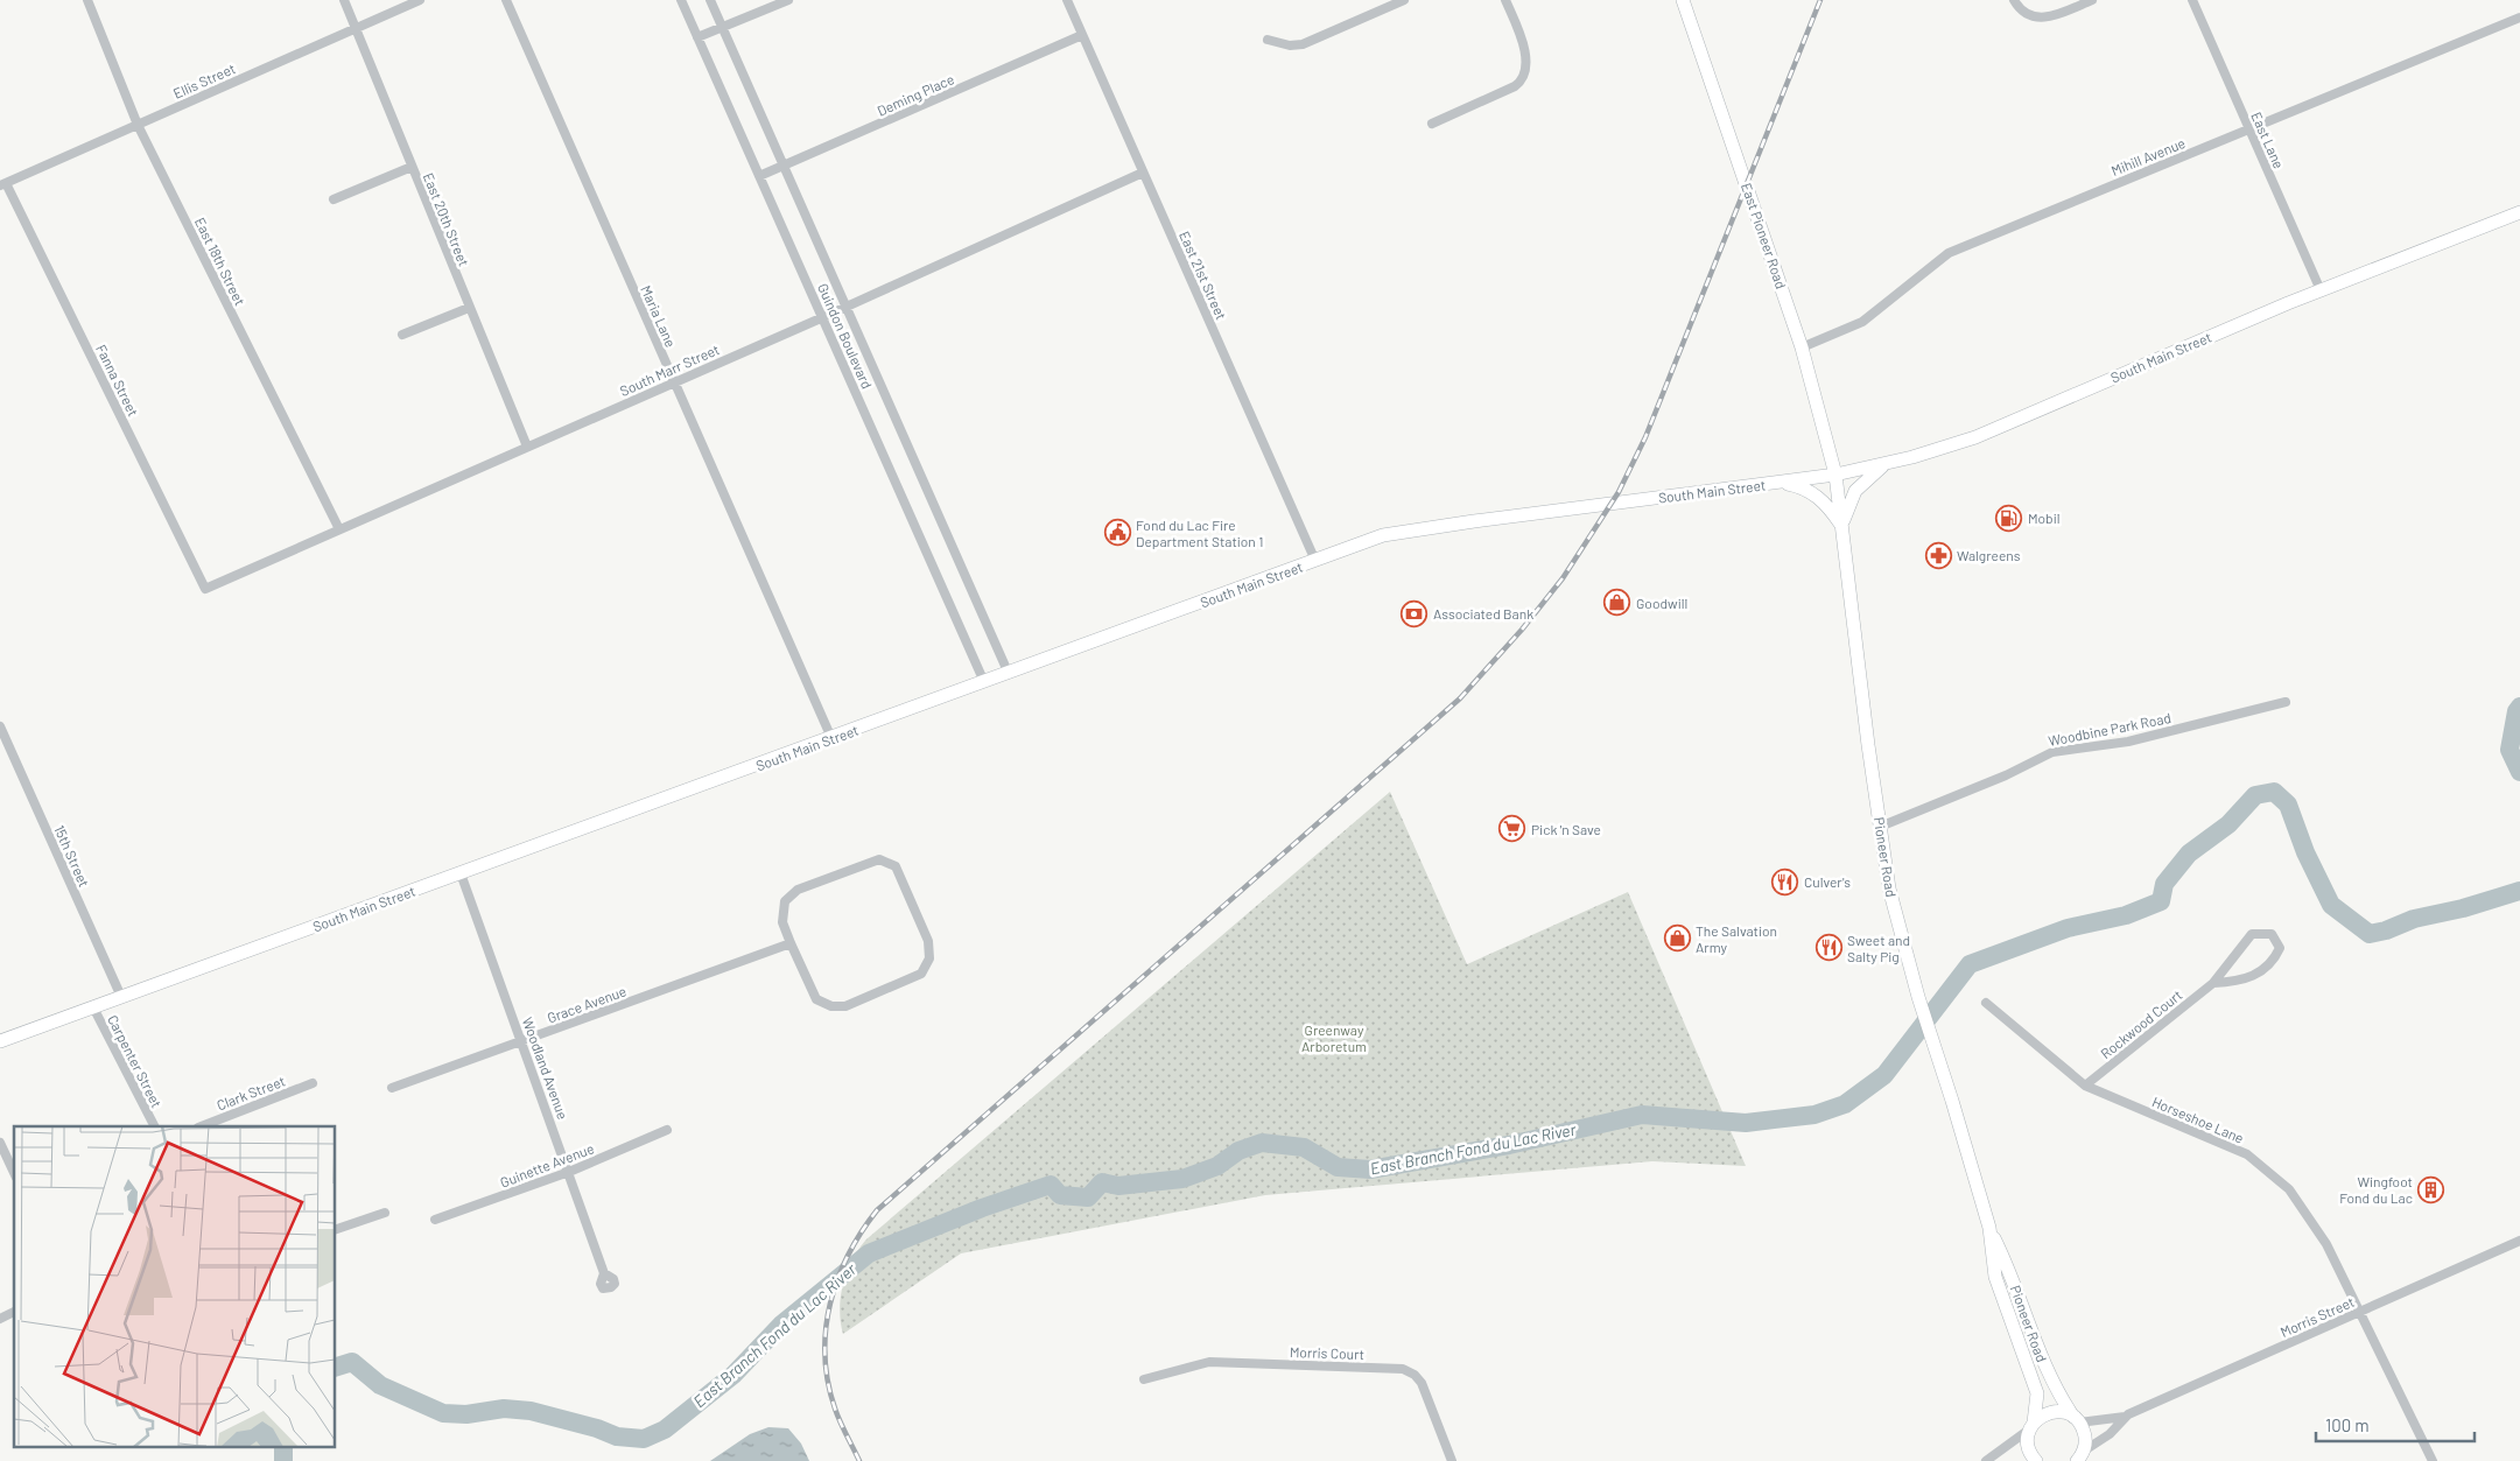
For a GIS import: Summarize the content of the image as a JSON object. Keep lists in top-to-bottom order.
{
  "streets": {
    "main road": ["East Pioneer Road", "South Main Street", "Pioneer Road"],
    "street": [
      "Ellis Street",
      "Deming Place",
      "East Lane",
      "Mihill Avenue",
      "East 20th Street",
      "East 18th Street",
      "East 21st Street",
      "Maria Lane",
      "Guindon Boulevard",
      "South Marr Street",
      "Fanna Street",
      "Woodbine Park Road",
      "15th Street",
      "Grace Avenue",
      "Rockwood Court",
      "Carpenter Street",
      "Woodland Avenue",
      "Clark Street",
      "Horseshoe Lane",
      "Guinette Avenue",
      "Morris Street",
      "Morris Court"
    ]
  },
  "crossings": [
    ["Ellis Street", "East 20th Street"],
    ["Ellis Street", "East 18th Street"],
    ["Ellis Street", "Fanna Street"],
    ["Deming Place", "East 21st Street"],
    ["Deming Place", "Guindon Boulevard"],
    ["East Lane", "Mihill Avenue"],
    ["East Lane", "South Main Street"],
    ["Mihill Avenue", "East Pioneer Road"],
    ["East 20th Street", "South Marr Street"],
    ["East Pioneer Road", "South Main Street"],
    ["East Pioneer Road", "Pioneer Road"],
    ["East 18th Street", "South Marr Street"],
    ["East 21st Street", "South Main Street"],
    ["East 21st Street", "South Marr Street"],
    ["Maria Lane", "South Main Street"],
    ["Maria Lane", "South Marr Street"],
    ["Guindon Boulevard", "South Main Street"],
    ["Guindon Boulevard", "South Marr Street"],
    ["South Main Street", "15th Street"],
    ["South Main Street", "Pioneer Road"],
    ["South Main Street", "Carpenter Street"],
    ["South Main Street", "Woodland Avenue"],
    ["South Marr Street", "Fanna Street"],
    ["Woodbine Park Road", "Pioneer Road"],
    ["Pioneer Road", "Morris Street"],
    ["Grace Avenue", "Woodland Avenue"],
    ["Rockwood Court", "Horseshoe Lane"],
    ["Woodland Avenue", "Guinette Avenue"],
    ["Horseshoe Lane", "Morris Street"]
  ],
  "water": ["East Branch Fond du Lac River"],
  "parks": ["Greenway Arboretum"],
  "places": {
    "fuel station": ["Mobil"],
    "public building": ["Fond du Lac Fire Department Station 1"],
    "pharmacy": ["Walgreens"],
    "shop": ["Goodwill", "The Salvation Army"],
    "bank": ["Associated Bank"],
    "supermarket": ["Pick 'n Save"],
    "restaurant": ["Culver's", "Sweet and Salty Pig"],
    "building": ["Wingfoot Fond du Lac"]
  },
  "scale_bar": "100 m"
}
